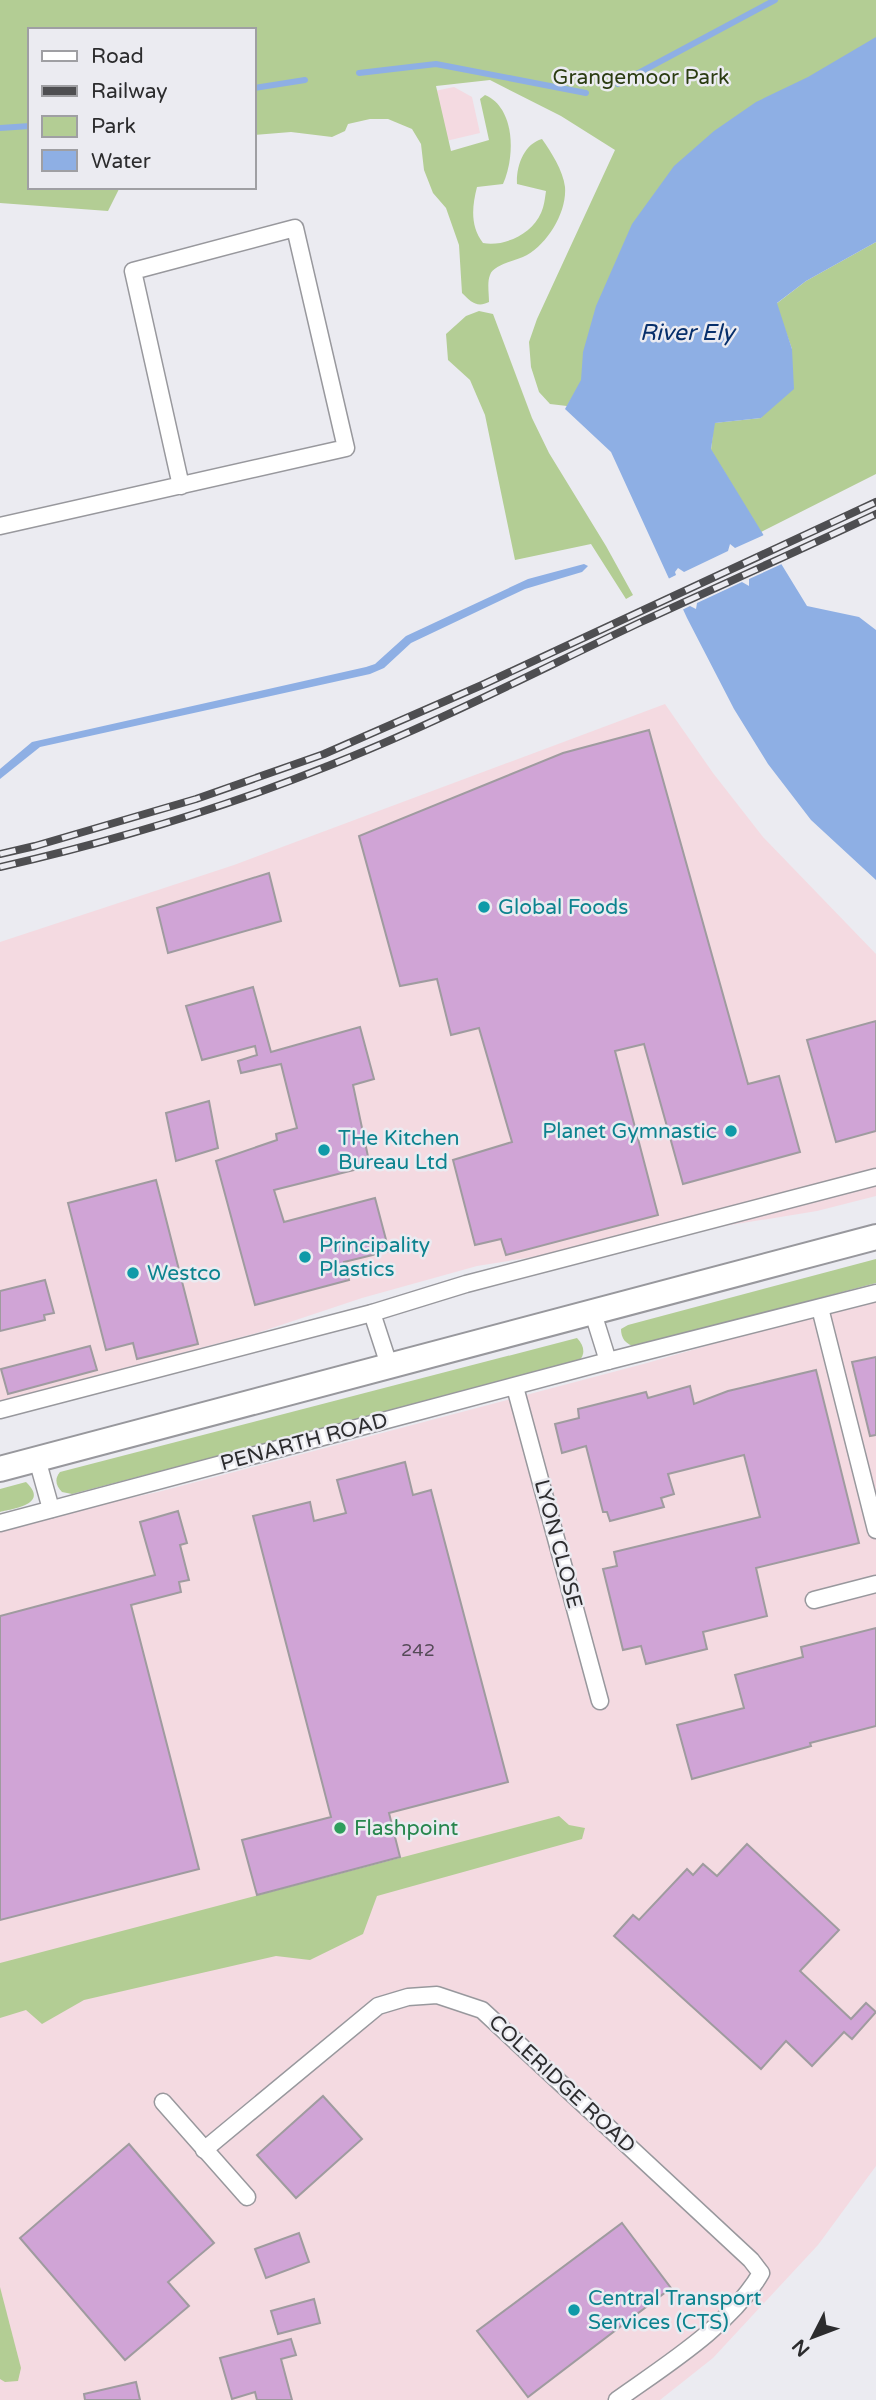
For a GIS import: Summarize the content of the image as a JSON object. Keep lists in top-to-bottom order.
{
  "streets": {
    "street": ["PENARTH ROAD", "LYON CLOSE", "COLERIDGE ROAD"]
  },
  "crossings": [
    ["PENARTH ROAD", "LYON CLOSE"]
  ],
  "water": ["River Ely"],
  "parks": ["Grangemoor Park"],
  "places": [
    "Global Foods",
    "Planet Gymnastic",
    "THe Kitchen Bureau Ltd",
    "Principality Plastics",
    "Westco",
    "Flashpoint",
    "Central Transport Services (CTS)"
  ],
  "house_numbers": ["242"],
  "legend": [
    "Road",
    "Railway",
    "Park",
    "Water"
  ],
  "north": "bottom left"
}
